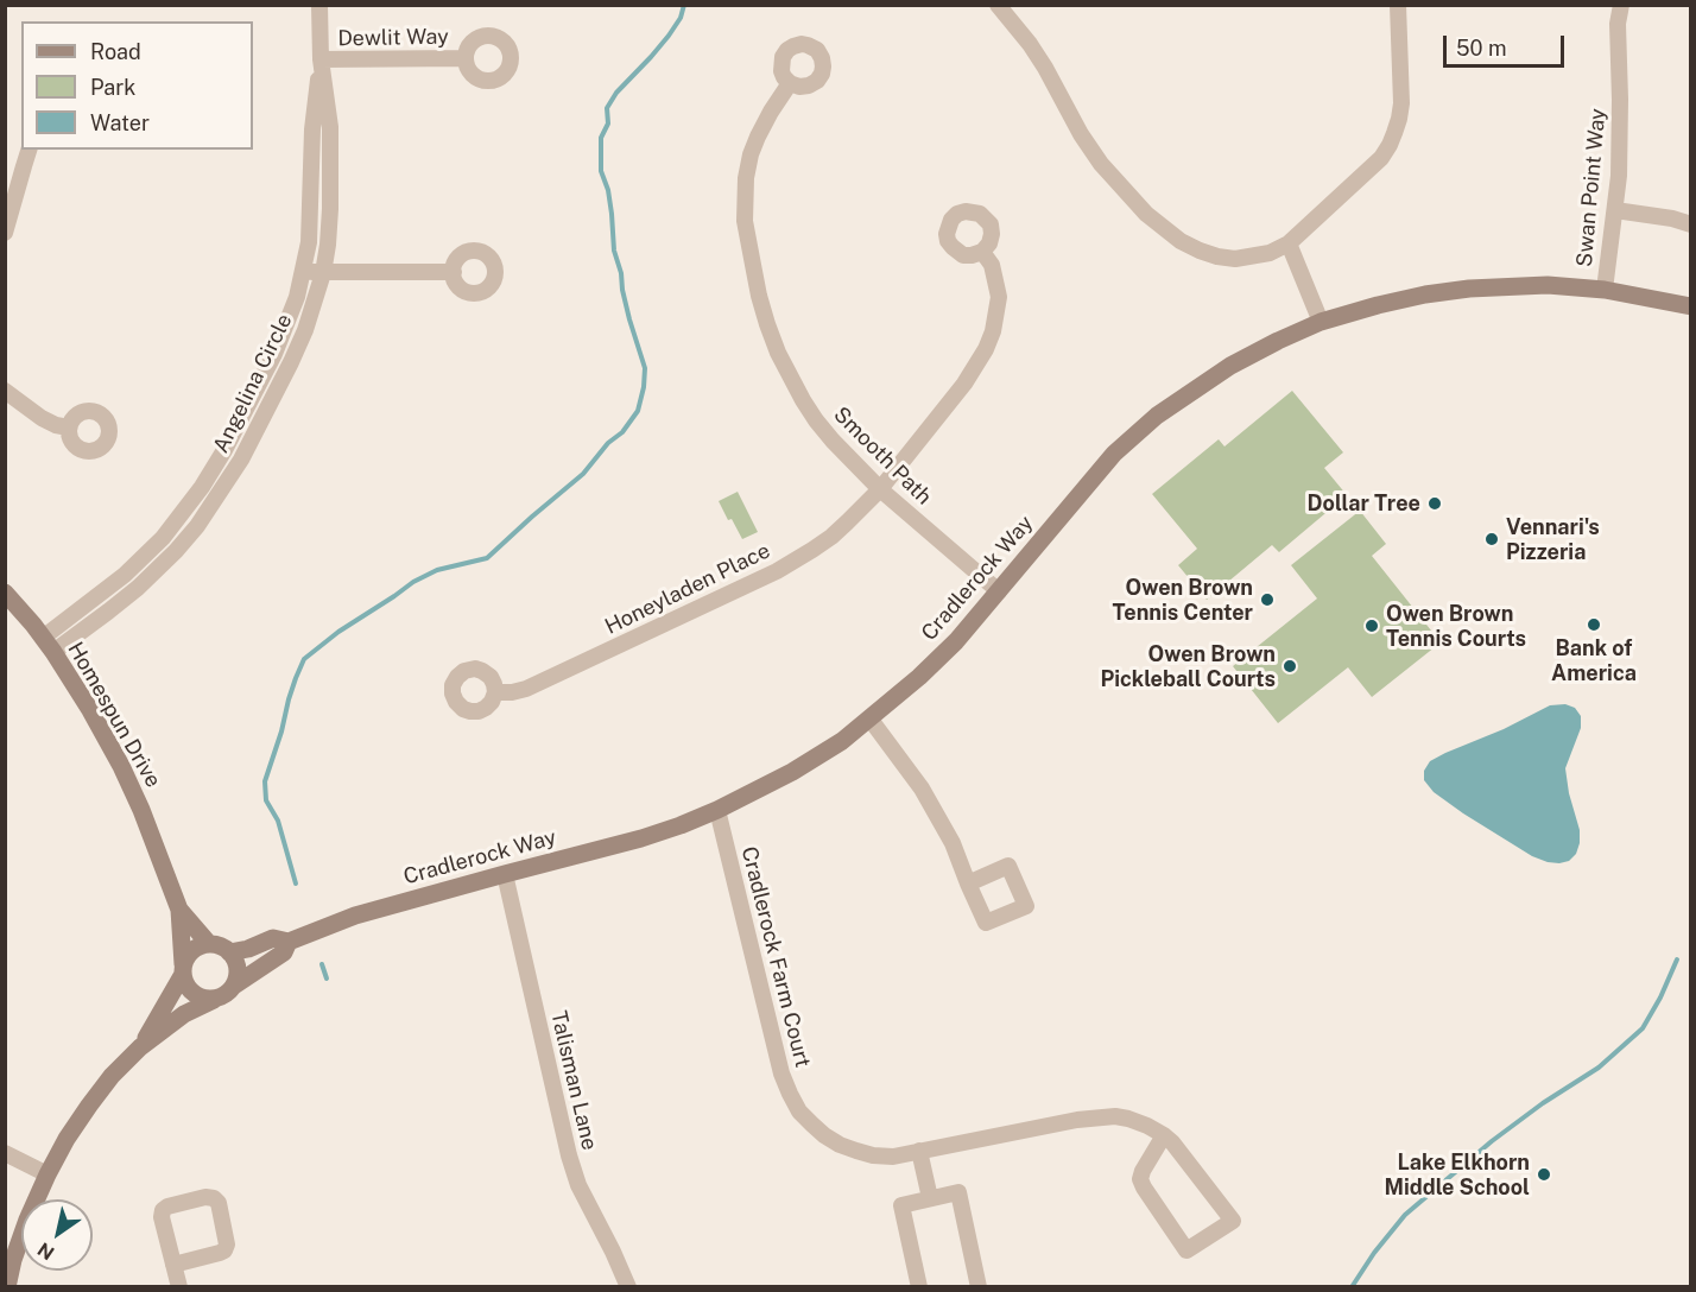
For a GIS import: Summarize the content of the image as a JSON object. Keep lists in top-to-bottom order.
{
  "streets": {
    "street": [
      "Dewlit Way",
      "Swan Point Way",
      "Angelina Circle",
      "Smooth Path",
      "Cradlerock Way",
      "Honeyladen Place",
      "Homespun Drive",
      "Cradlerock Farm Court",
      "Talisman Lane"
    ]
  },
  "crossings": [
    ["Dewlit Way", "Angelina Circle"],
    ["Swan Point Way", "Cradlerock Way"],
    ["Angelina Circle", "Homespun Drive"],
    ["Smooth Path", "Cradlerock Way"],
    ["Smooth Path", "Honeyladen Place"],
    ["Cradlerock Way", "Homespun Drive"],
    ["Cradlerock Way", "Cradlerock Farm Court"],
    ["Cradlerock Way", "Talisman Lane"]
  ],
  "places": [
    "Dollar Tree",
    "Vennari's Pizzeria",
    "Owen Brown Tennis Center",
    "Bank of America",
    "Owen Brown Tennis Courts",
    "Owen Brown Pickleball Courts",
    "Lake Elkhorn Middle School"
  ],
  "legend": ["Road", "Park", "Water"],
  "scale_bar": "50 m",
  "north": "bottom left"
}
